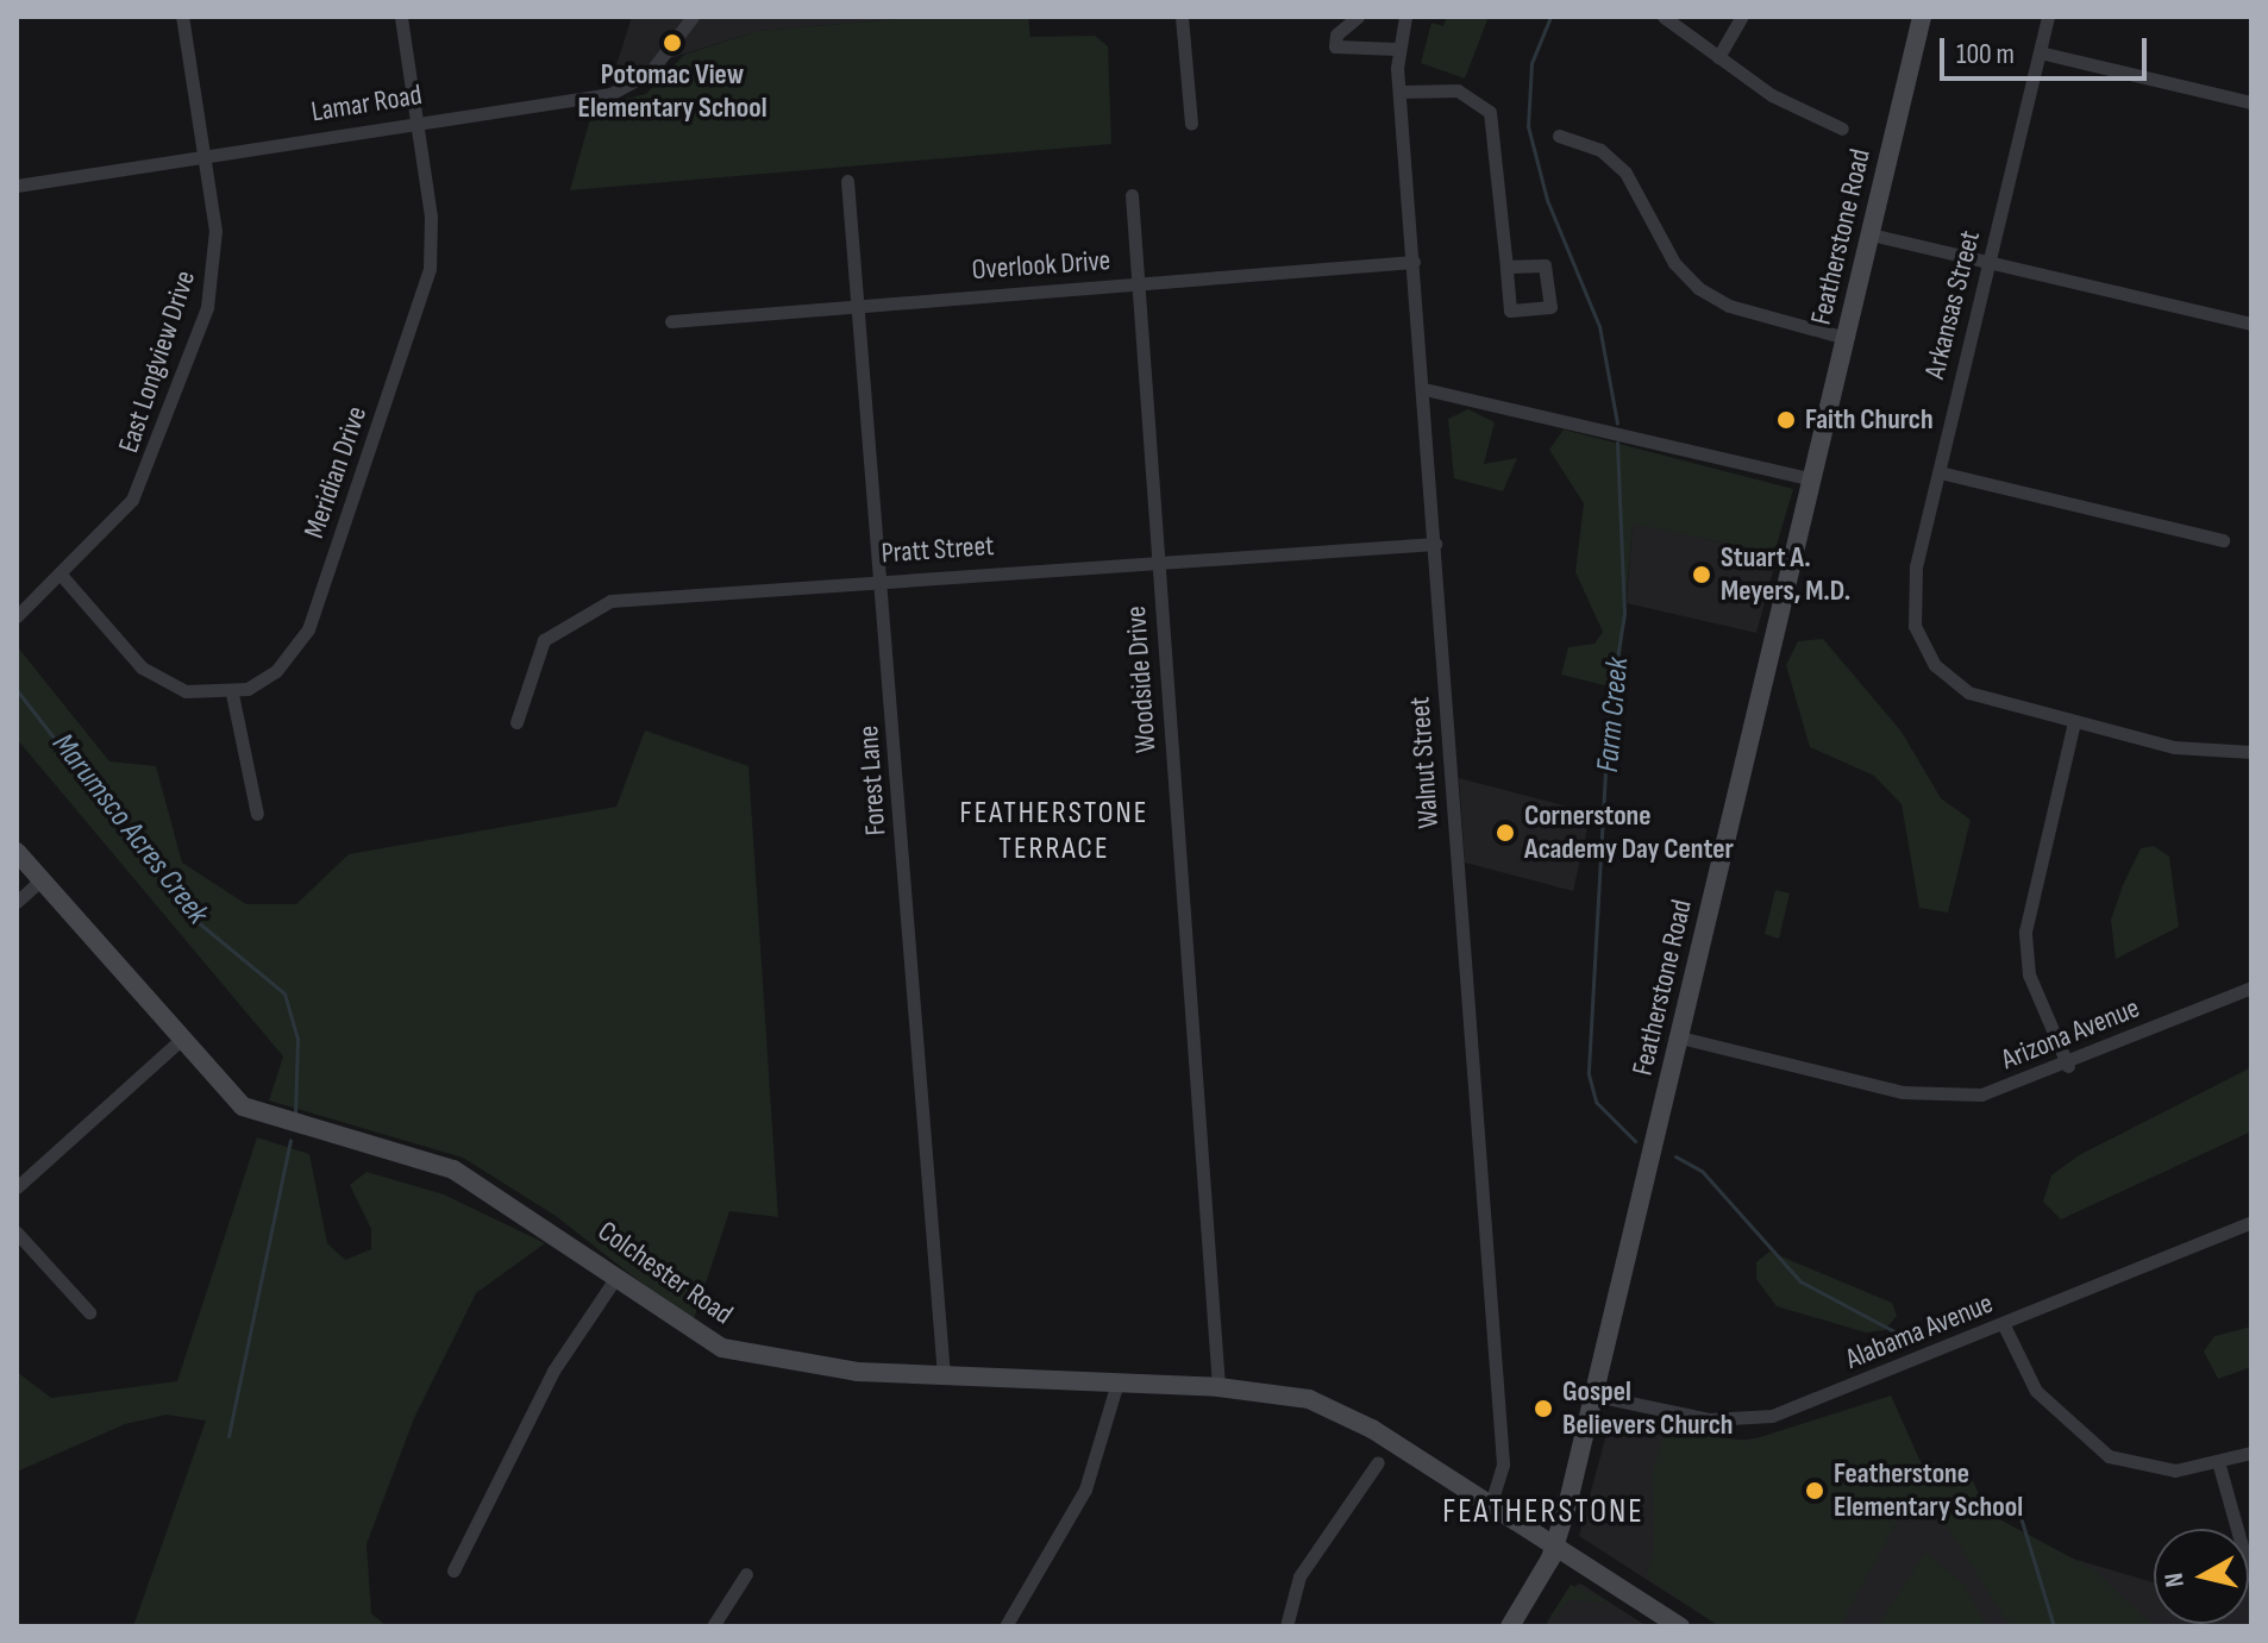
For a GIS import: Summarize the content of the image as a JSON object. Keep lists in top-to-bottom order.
{
  "streets": {
    "street": [
      "Lamar Road",
      "Featherstone Road",
      "Overlook Drive",
      "Arkansas Street",
      "East Longview Drive",
      "Meridian Drive",
      "Pratt Street",
      "Woodside Drive",
      "Walnut Street",
      "Forest Lane",
      "Arizona Avenue",
      "Colchester Road",
      "Alabama Avenue"
    ]
  },
  "crossings": [
    ["Lamar Road", "East Longview Drive"],
    ["Lamar Road", "Meridian Drive"],
    ["Featherstone Road", "Arizona Avenue"],
    ["Featherstone Road", "Colchester Road"],
    ["Featherstone Road", "Alabama Avenue"],
    ["Overlook Drive", "Woodside Drive"],
    ["Overlook Drive", "Walnut Street"],
    ["Overlook Drive", "Forest Lane"],
    ["Pratt Street", "Woodside Drive"],
    ["Pratt Street", "Walnut Street"],
    ["Pratt Street", "Forest Lane"],
    ["Woodside Drive", "Colchester Road"],
    ["Walnut Street", "Colchester Road"],
    ["Forest Lane", "Colchester Road"]
  ],
  "districts": ["FEATHERSTONE TERRACE", "FEATHERSTONE"],
  "water": ["Farm Creek", "Marumsco Acres Creek"],
  "places": [
    "Potomac View Elementary School",
    "Faith Church",
    "Stuart A. Meyers, M.D.",
    "Cornerstone Academy Day Center",
    "Gospel Believers Church",
    "Featherstone Elementary School"
  ],
  "scale_bar": "100 m",
  "north": "left"
}
